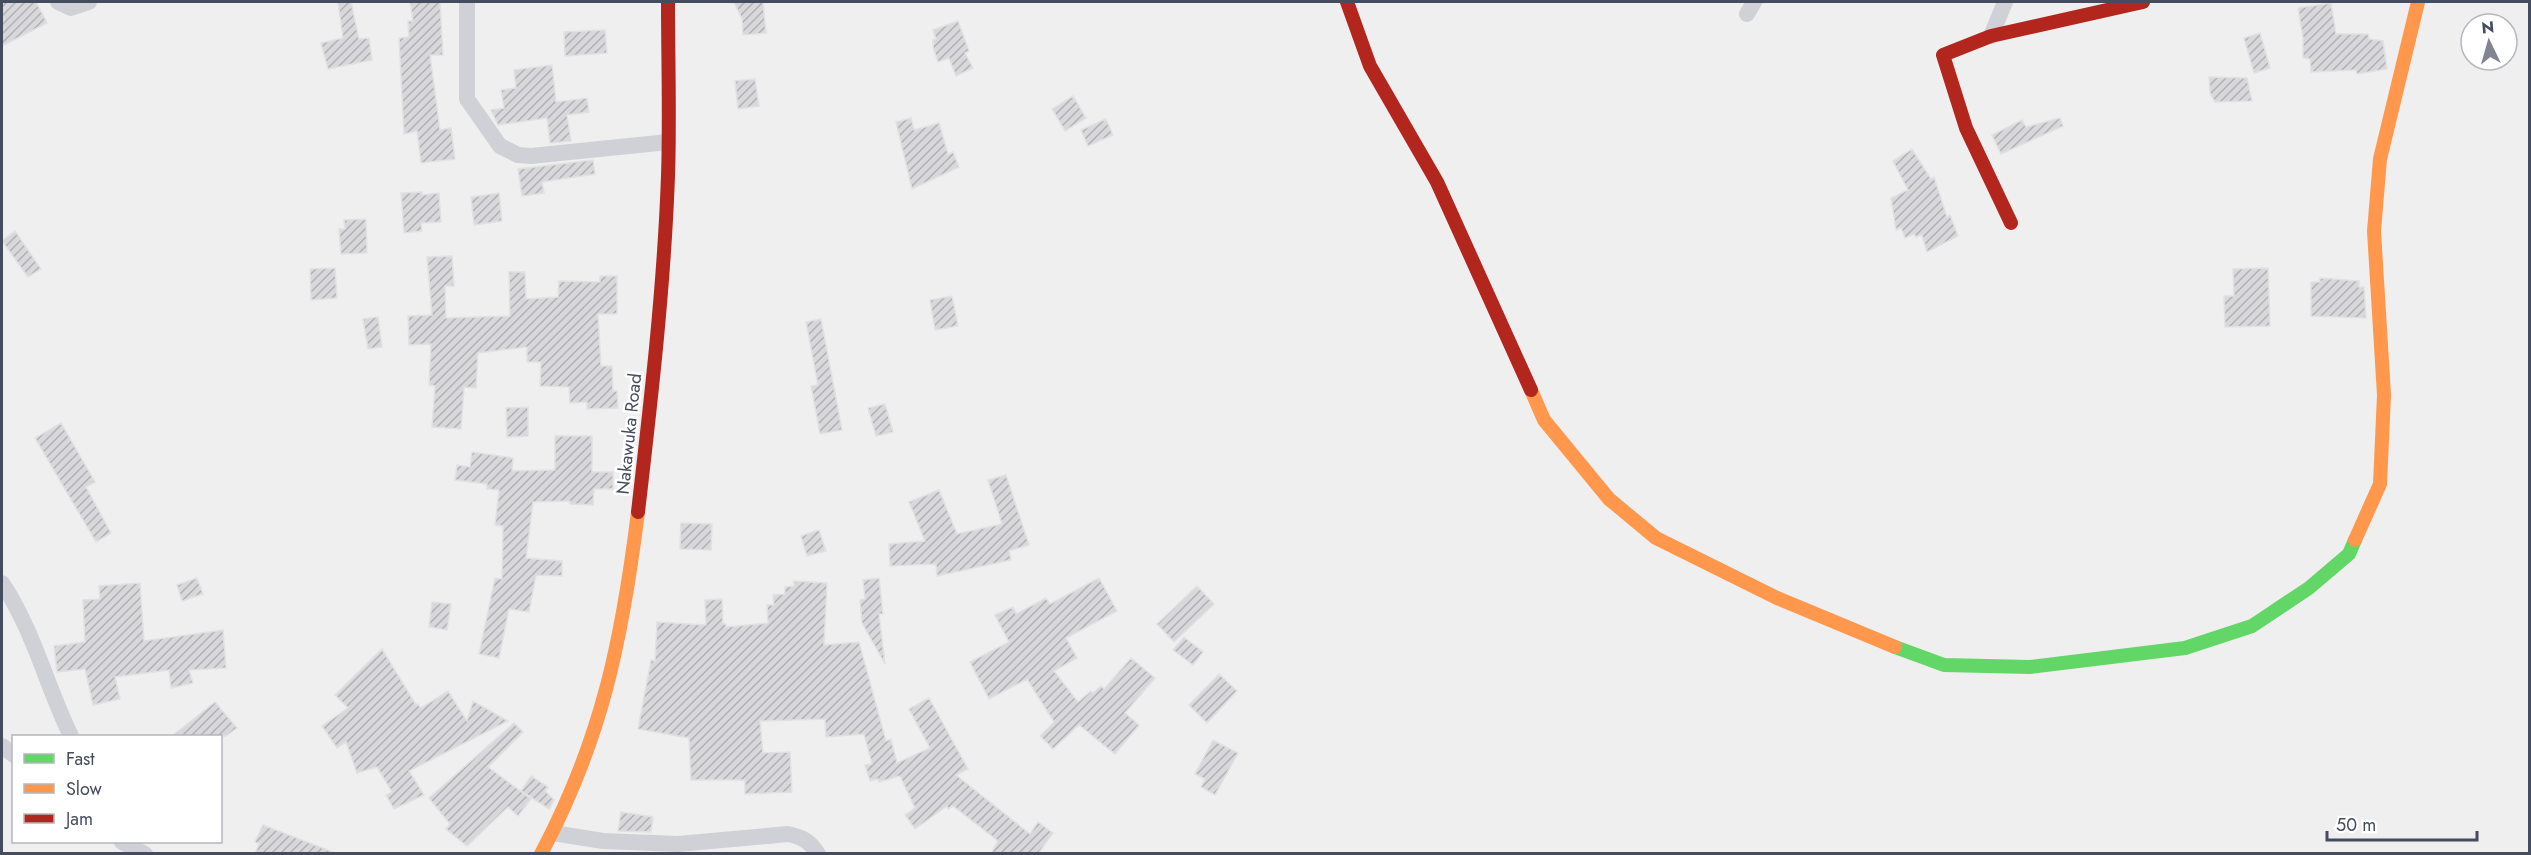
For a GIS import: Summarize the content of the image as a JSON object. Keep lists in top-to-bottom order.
{
  "streets": {
    "street": ["Nakawuka Road"]
  },
  "legend": ["Fast", "Slow", "Jam"],
  "scale_bar": "50 m",
  "north": "top"
}
